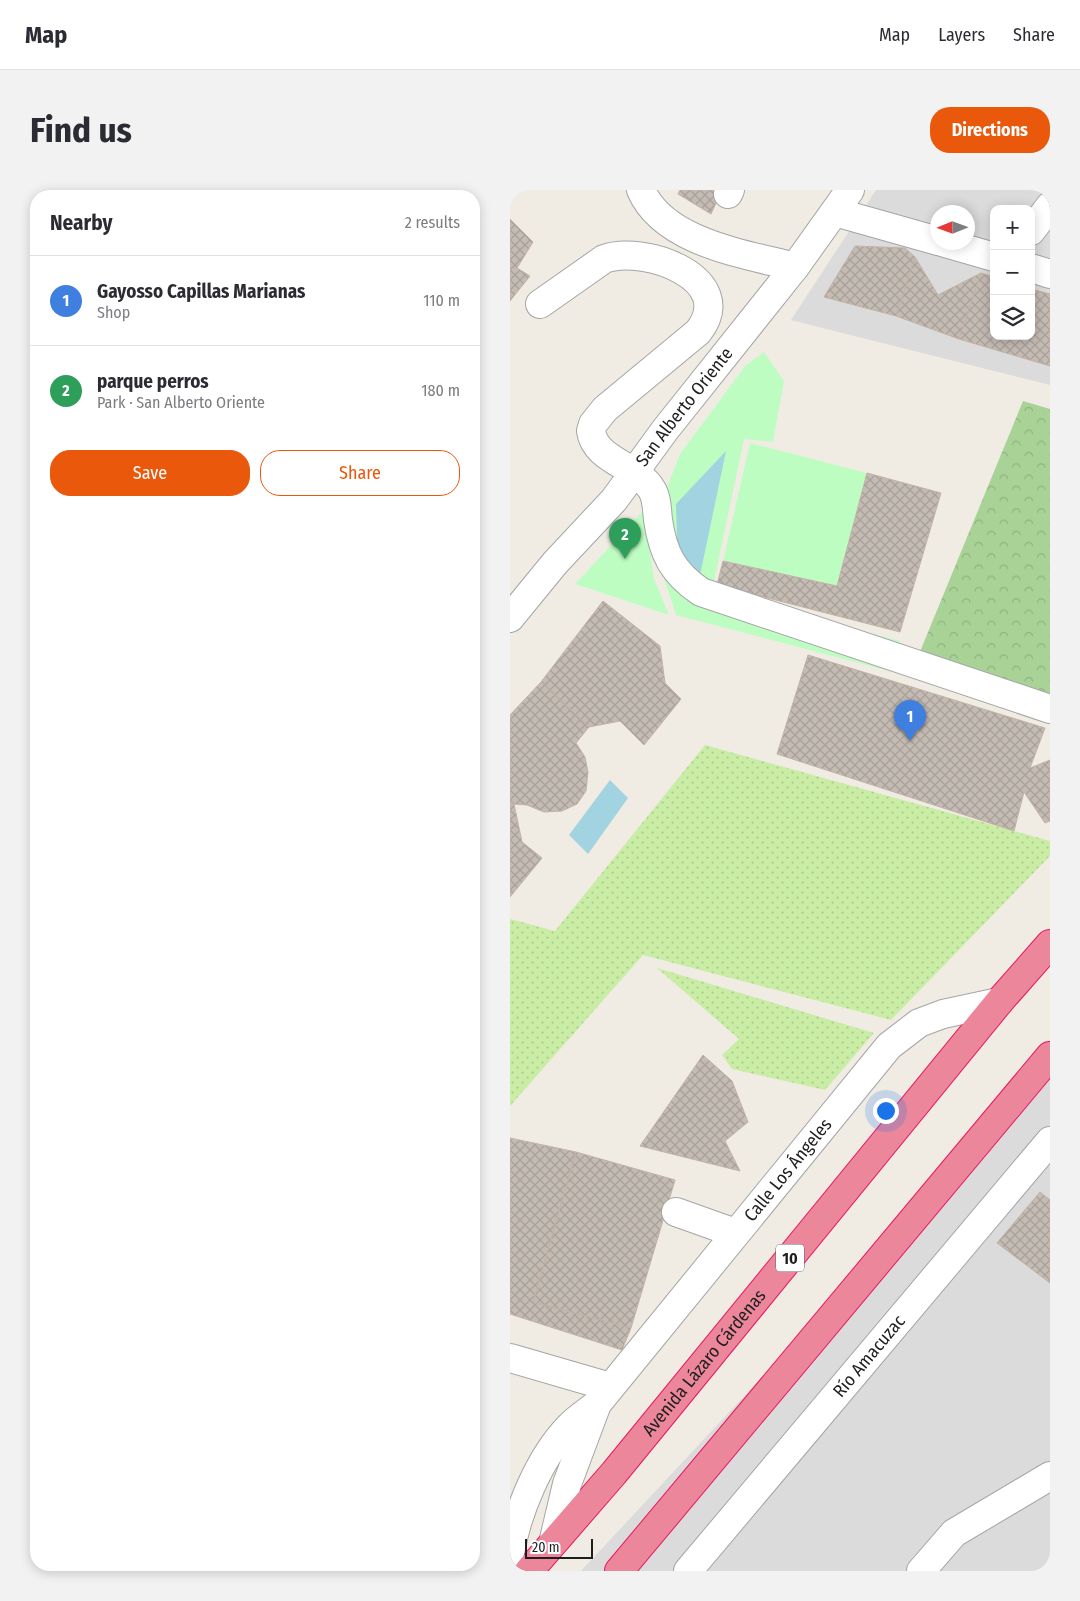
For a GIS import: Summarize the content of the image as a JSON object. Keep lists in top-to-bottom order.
{
  "streets": {
    "highway": ["10", "Avenida Lázaro Cárdenas"],
    "street": ["San Alberto Oriente", "Calle Los Ángeles", "Río Amacuzac"]
  },
  "crossings": [
    ["Calle Los Ángeles", "Avenida Lázaro Cárdenas"]
  ],
  "scale_bar": "20 m",
  "north": "left",
  "page": {
    "header": "Map",
    "nav": ["Map", "Layers", "Share"],
    "buttons": [
      "Directions",
      ["Save", "Share"]
    ],
    "title": "Find us",
    "heading": ["Nearby", "2 results"],
    "map_buttons": ["+", "−"],
    "list": [
      {
        "mark": "1",
        "name": "Gayosso Capillas Marianas",
        "note": "Shop",
        "value": "110 m"
      },
      {
        "mark": "2",
        "name": "parque perros",
        "note": "Park · San Alberto Oriente",
        "value": "180 m"
      }
    ],
    "pins": ["2", "1"],
    "scale": "20 m"
  }
}
